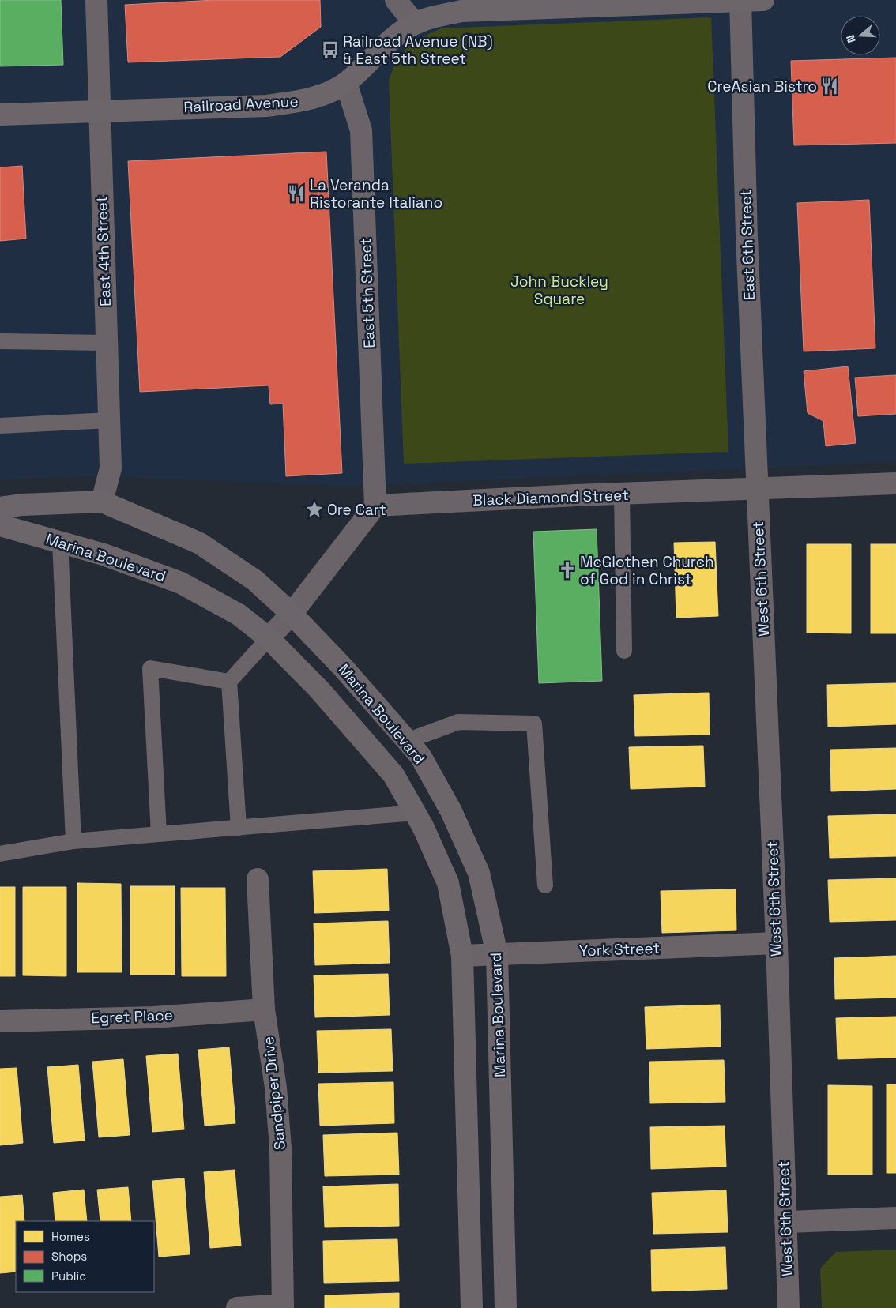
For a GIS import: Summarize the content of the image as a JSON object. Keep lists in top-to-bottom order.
{
  "streets": {
    "street": [
      "Railroad Avenue",
      "East 6th Street",
      "East 4th Street",
      "East 5th Street",
      "Black Diamond Street",
      "Marina Boulevard",
      "West 6th Street",
      "York Street",
      "Egret Place",
      "Sandpiper Drive"
    ]
  },
  "crossings": [
    ["Railroad Avenue", "East 6th Street"],
    ["Railroad Avenue", "East 4th Street"],
    ["Railroad Avenue", "East 5th Street"],
    ["East 6th Street", "Black Diamond Street"],
    ["East 6th Street", "West 6th Street"],
    ["East 4th Street", "Marina Boulevard"],
    ["East 5th Street", "Black Diamond Street"],
    ["Black Diamond Street", "West 6th Street"],
    ["Marina Boulevard", "York Street"],
    ["West 6th Street", "York Street"],
    ["Egret Place", "Sandpiper Drive"]
  ],
  "parks": ["John Buckley Square"],
  "places": {
    "bus stop": ["Railroad Avenue (NB) & East 5th Street"],
    "restaurant": ["CreAsian Bistro", "La Veranda Ristorante Italiano"],
    "place": ["Ore Cart"],
    "church": ["McGlothen Church of God in Christ"]
  },
  "legend": ["Homes", "Shops", "Public"],
  "north": "left"
}
